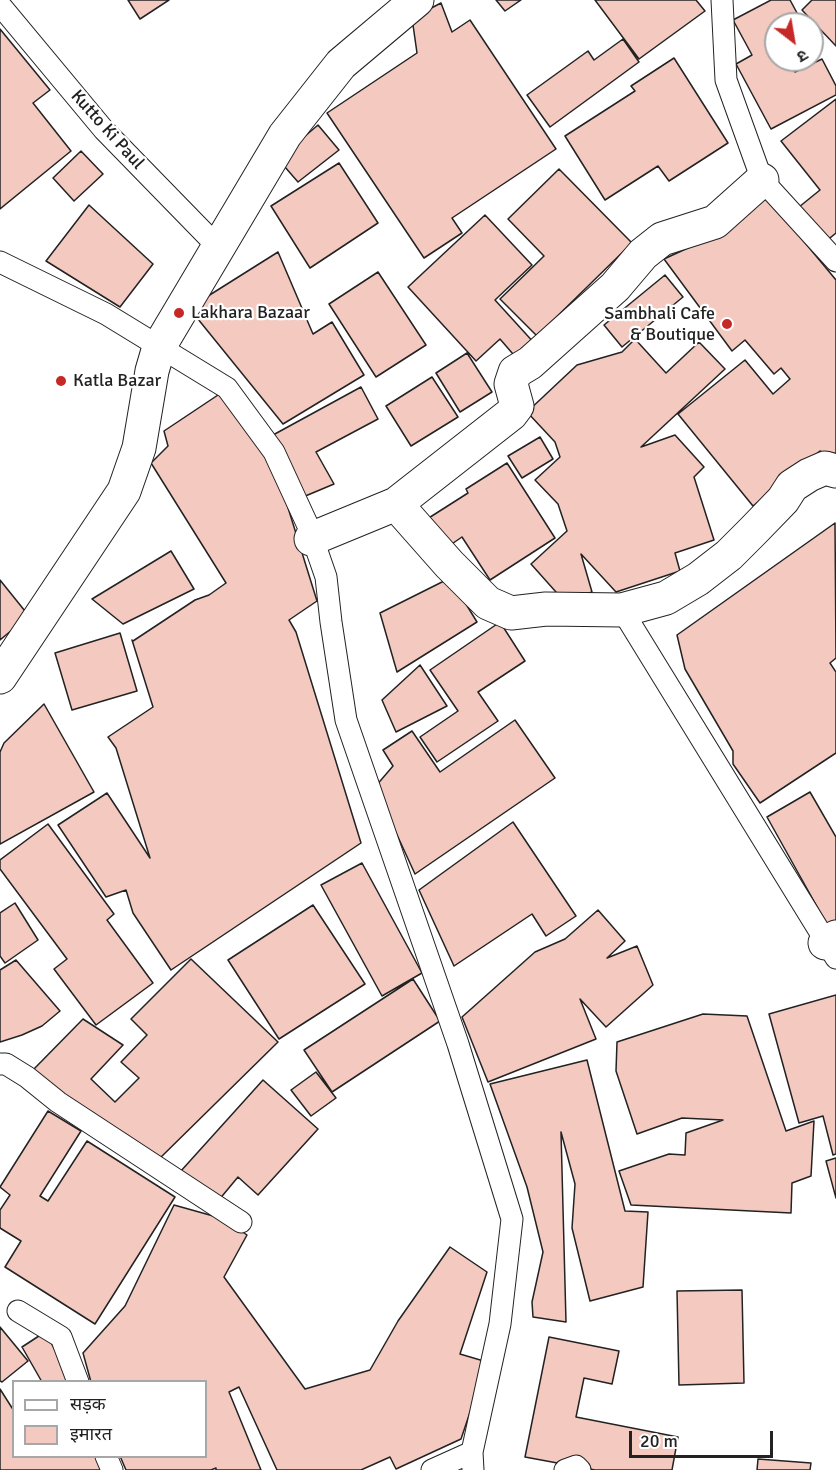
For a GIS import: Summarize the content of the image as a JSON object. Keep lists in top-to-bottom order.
{
  "streets": {
    "lane": ["Kutto Ki Paul"]
  },
  "places": ["Lakhara Bazaar", "Sambhali Cafe & Boutique", "Katla Bazar"],
  "legend": ["सड़क", "इमारत"],
  "scale_bar": "20 m",
  "north": "bottom right"
}
